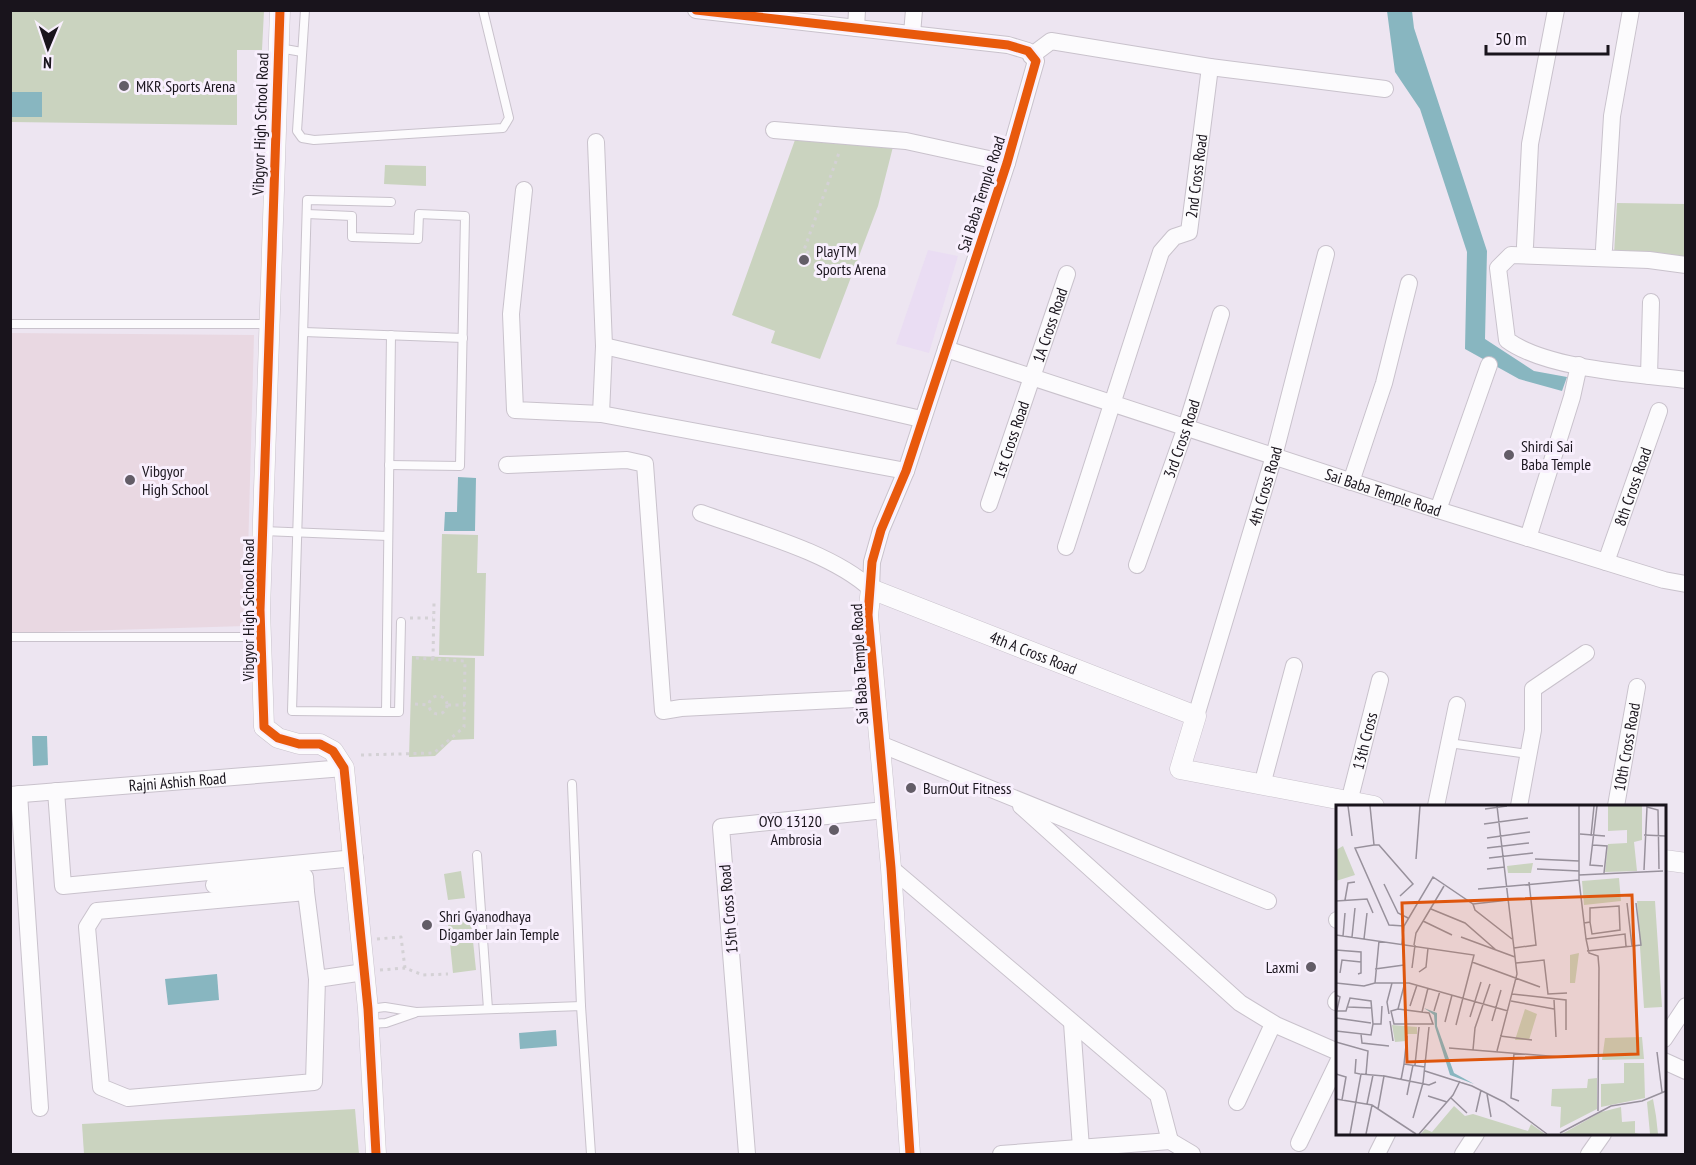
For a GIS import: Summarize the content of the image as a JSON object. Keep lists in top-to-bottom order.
{
  "streets": {
    "street": [
      "Vibgyor High School Road",
      "2nd Cross Road",
      "Sai Baba Temple Road",
      "1A Cross Road",
      "1st Cross Road",
      "3rd Cross Road",
      "4th Cross Road",
      "8th Cross Road",
      "4th A Cross Road",
      "13th Cross",
      "10th Cross Road",
      "Rajni Ashish Road",
      "15th Cross Road"
    ]
  },
  "crossings": [
    ["Vibgyor High School Road", "Rajni Ashish Road"],
    ["2nd Cross Road", "Sai Baba Temple Road"],
    ["Sai Baba Temple Road", "1A Cross Road"],
    ["Sai Baba Temple Road", "1st Cross Road"],
    ["Sai Baba Temple Road", "3rd Cross Road"],
    ["Sai Baba Temple Road", "4th Cross Road"],
    ["Sai Baba Temple Road", "8th Cross Road"],
    ["Sai Baba Temple Road", "4th A Cross Road"],
    ["Sai Baba Temple Road", "15th Cross Road"],
    ["1A Cross Road", "1st Cross Road"],
    ["4th Cross Road", "4th A Cross Road"]
  ],
  "places": [
    "MKR Sports Arena",
    "PlayTM Sports Arena",
    "Shirdi Sai Baba Temple",
    "Vibgyor High School",
    "BurnOut Fitness",
    "OYO 13120 Ambrosia",
    "Shri Gyanodhaya Digamber Jain Temple",
    "Laxmi"
  ],
  "scale_bar": "50 m",
  "north": "bottom"
}
